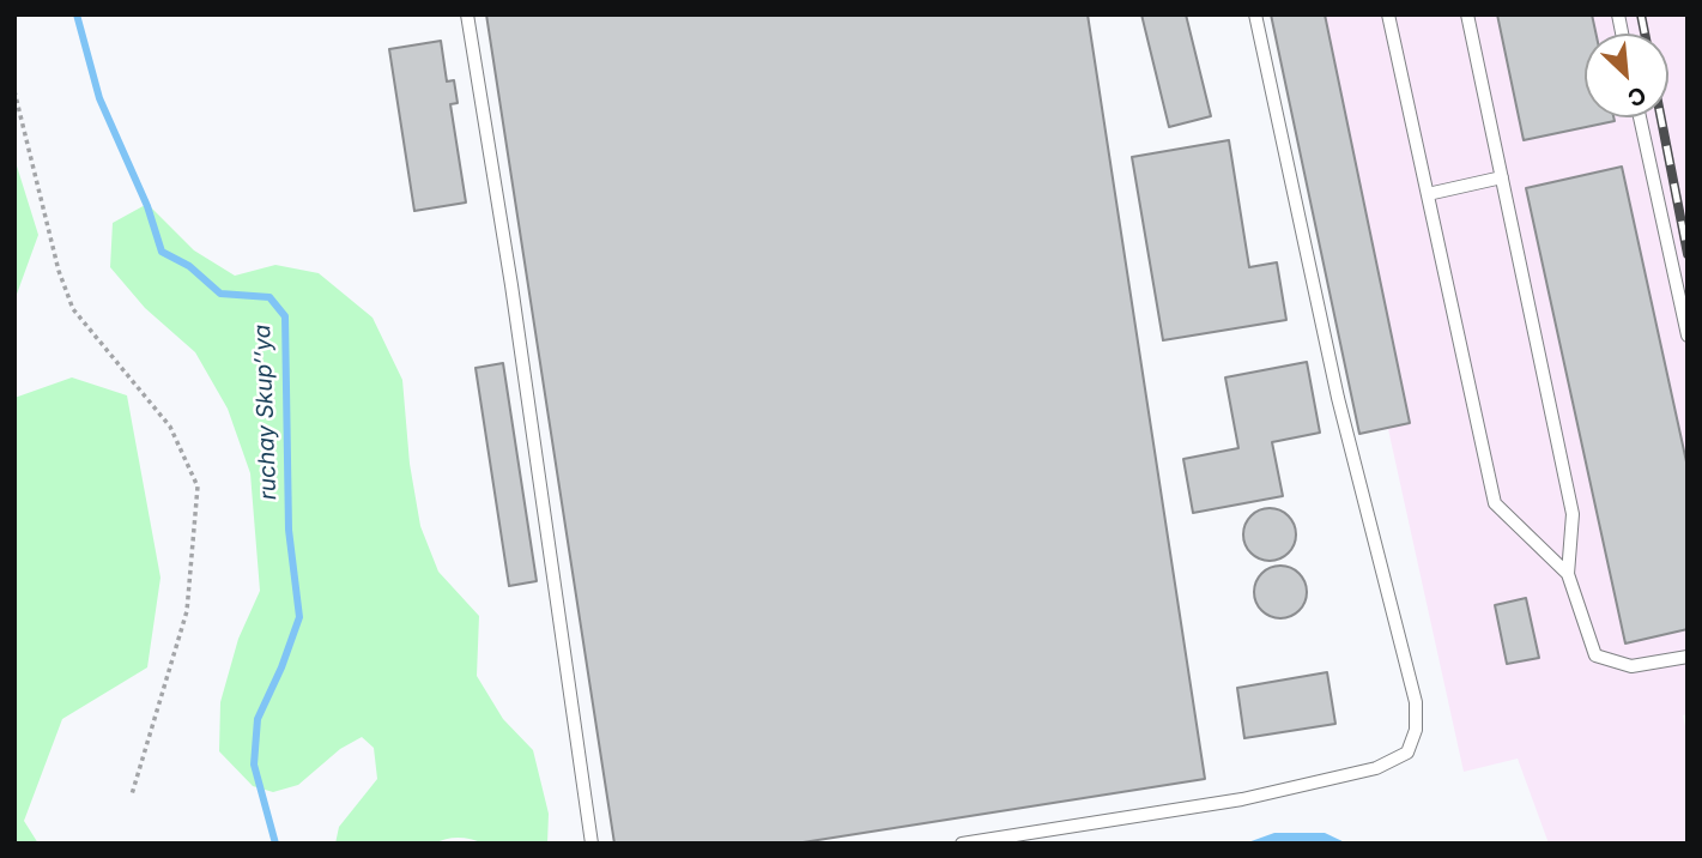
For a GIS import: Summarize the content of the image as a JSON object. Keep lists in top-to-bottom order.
{
  "water": ["ruchay Skup’’ya"],
  "north": "bottom right"
}
